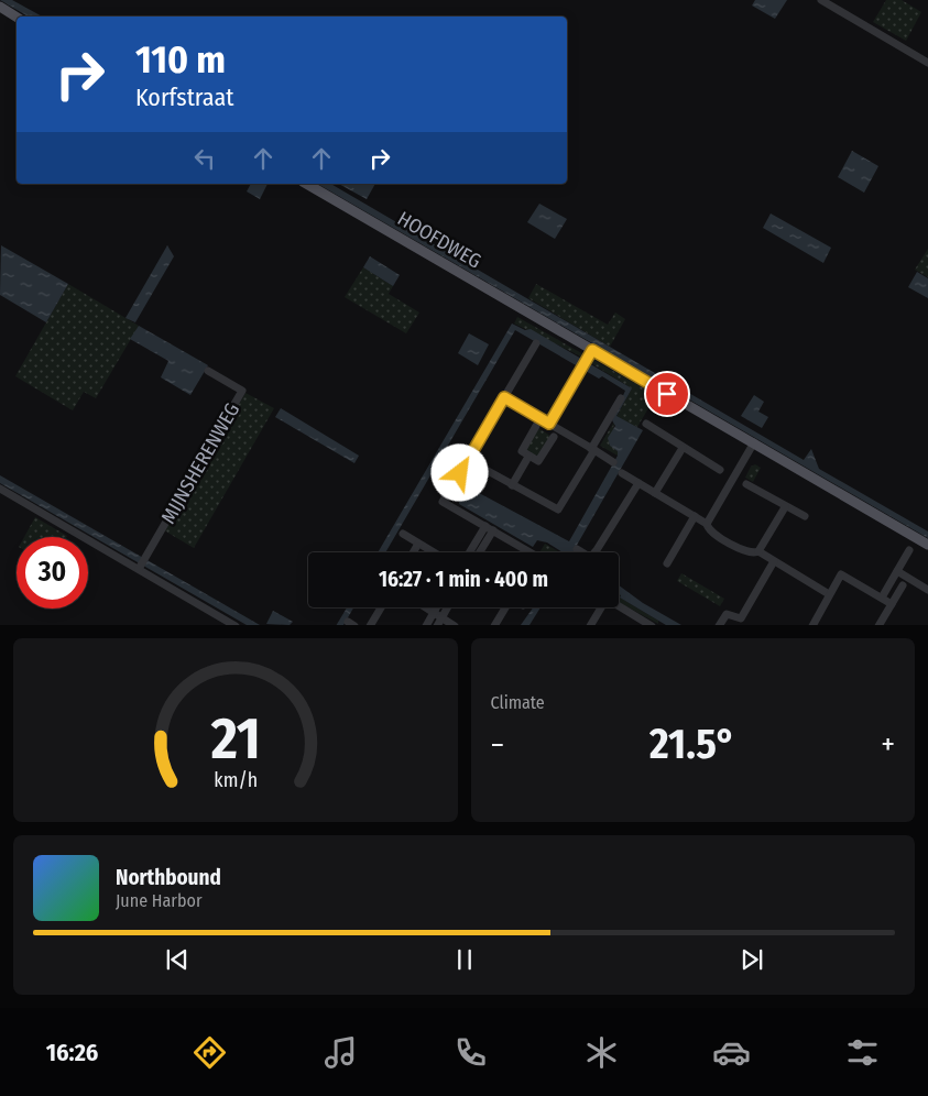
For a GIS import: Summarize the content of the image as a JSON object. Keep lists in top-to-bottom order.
{
  "streets": {
    "main road": ["HOOFDWEG"],
    "street": ["MIJNSHERENWEG"]
  },
  "page": {
    "turn": ["110 m", "Korfstraat"],
    "limit": "30",
    "trip": "16:27 · 1 min · 400 m",
    "tile": "Climate",
    "heat": ["−", "21.5°", "+"],
    "song": ["Northbound", "June Harbor"],
    "tabs": "16:26",
    "gauge": ["21", "km/h"]
  }
}
